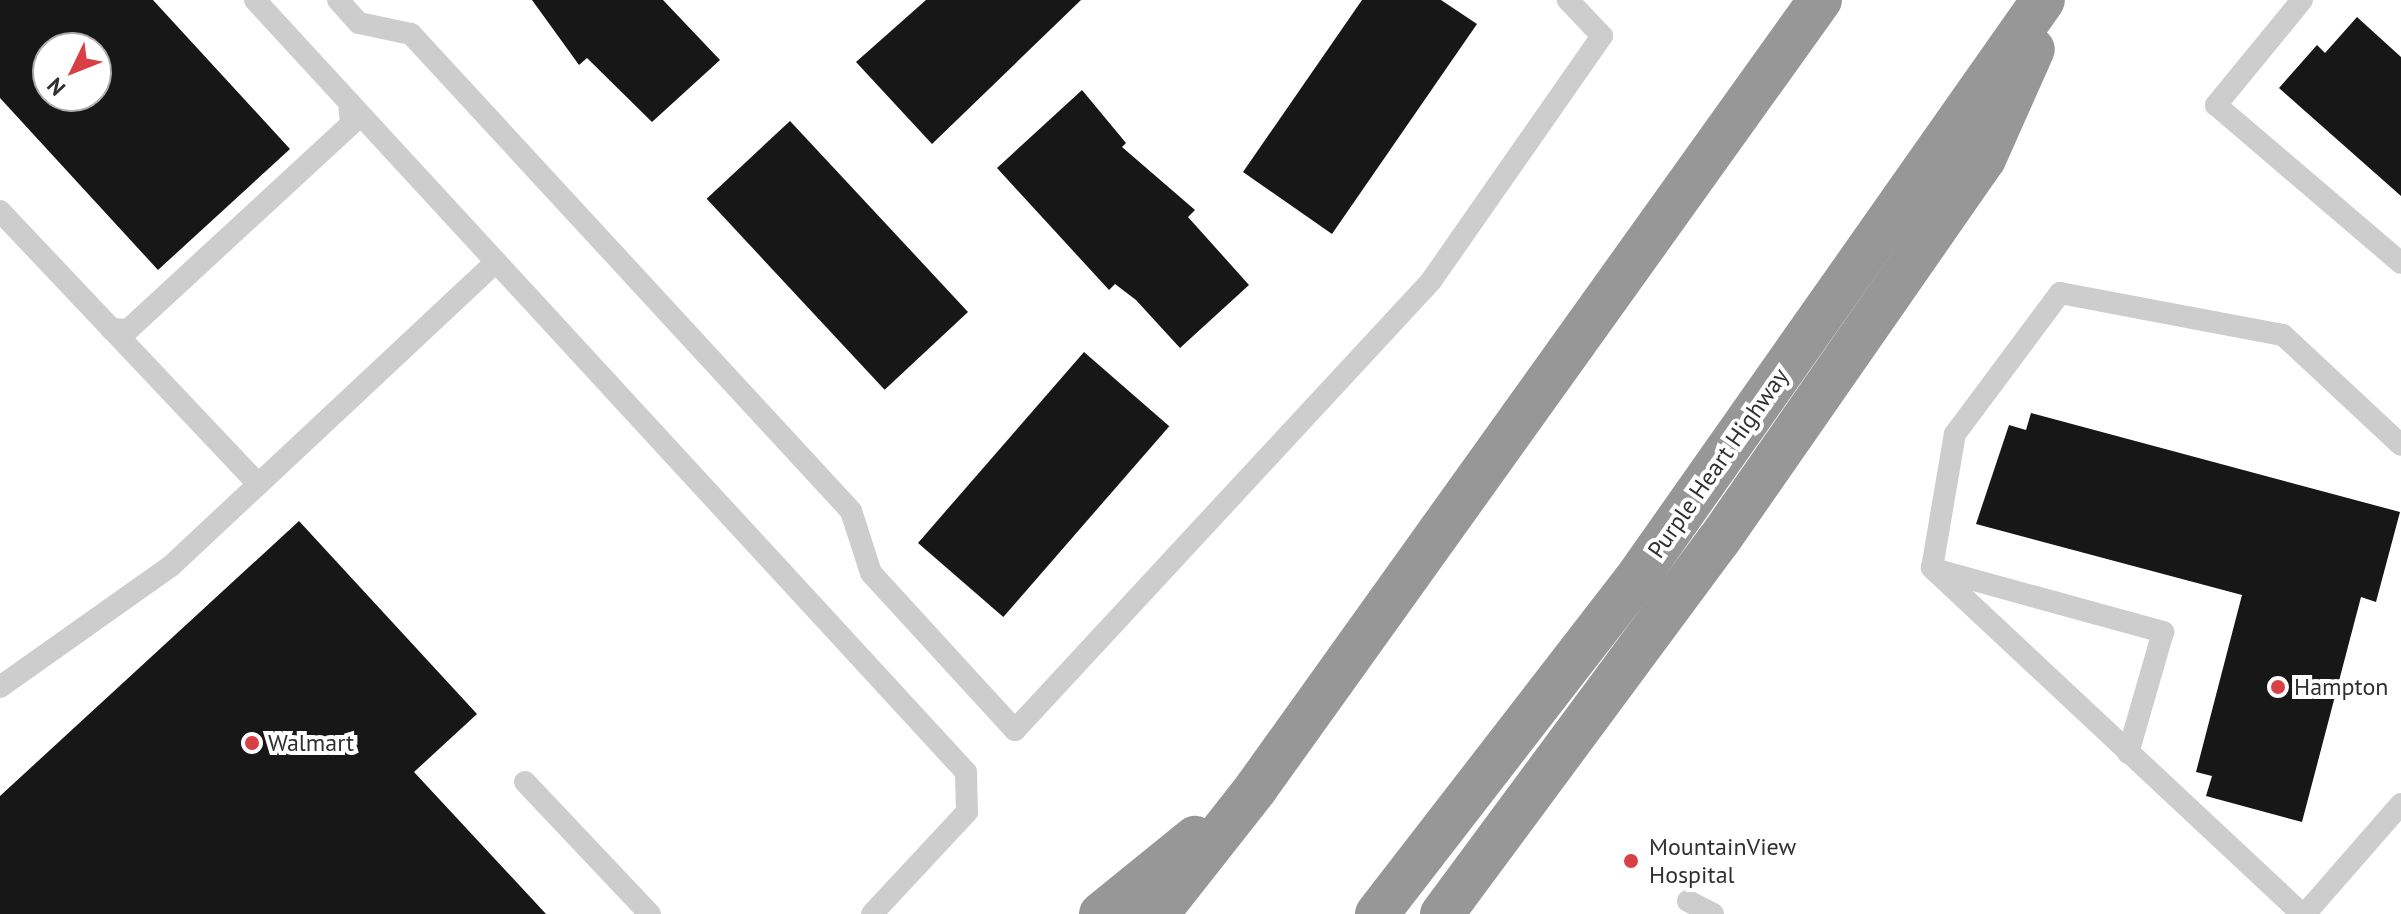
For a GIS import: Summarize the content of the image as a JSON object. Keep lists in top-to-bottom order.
{
  "streets": {
    "highway": ["Purple Heart Highway"]
  },
  "places": ["Hampton", "Walmart", "MountainView Hospital"],
  "north": "bottom left"
}
